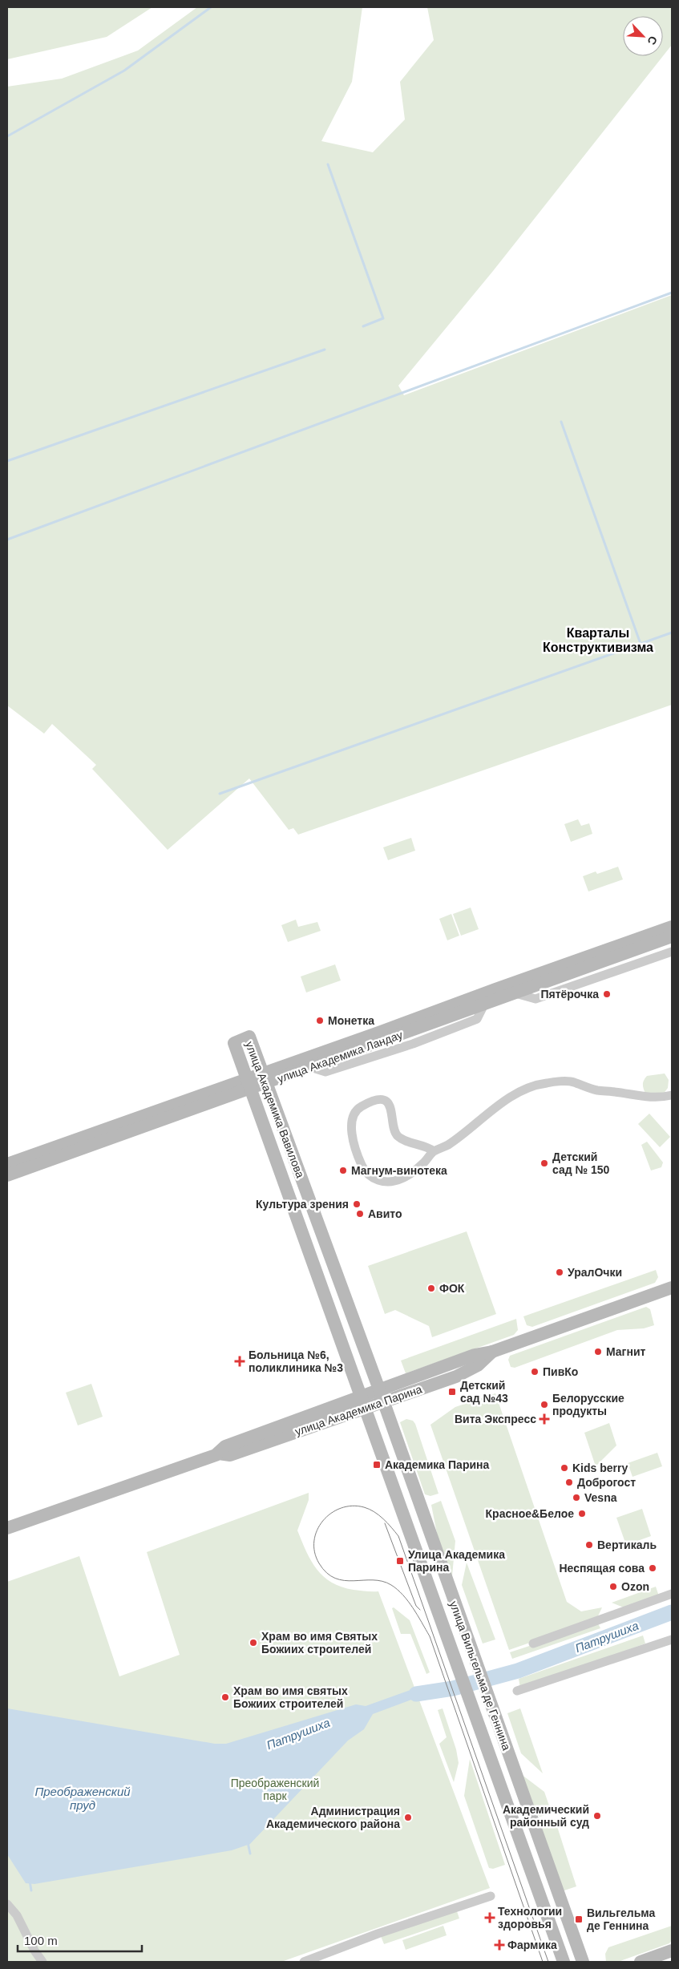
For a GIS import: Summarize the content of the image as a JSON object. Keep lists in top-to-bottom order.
{
  "streets": {
    "street": [
      "улица Академика Ландау",
      "улица Академика Вавилова",
      "улица Академика Парина",
      "улица Вильгельма де Геннина"
    ]
  },
  "crossings": [
    ["улица Академика Ландау", "улица Академика Вавилова"],
    ["улица Академика Вавилова", "улица Академика Парина"],
    ["улица Академика Вавилова", "улица Вильгельма де Геннина"],
    ["улица Академика Парина", "улица Вильгельма де Геннина"]
  ],
  "districts": ["Кварталы Конструктивизма"],
  "water": ["Патрушиха", "Преображенский пруд"],
  "parks": ["Преображенский парк"],
  "places": {
    "other": [
      "Пятёрочка",
      "Монетка",
      "Детский сад № 150",
      "Магнум-винотека",
      "Культура зрения",
      "Авито",
      "УралОчки",
      "ФОК",
      "Магнит",
      "ПивКо",
      "Белорусские продукты",
      "Kids berry",
      "Доброгост",
      "Vesna",
      "Красное&Белое",
      "Вертикаль",
      "Неспящая сова",
      "Ozon",
      "Храм во имя Святых Божиих строителей",
      "Храм во имя святых Божиих строителей",
      "Академический районный суд",
      "Администрация Академического района"
    ],
    "health": [
      "Больница №6, поликлиника №3",
      "Вита Экспресс",
      "Технологии здоровья",
      "Фармика"
    ],
    "transit": [
      "Детский сад №43",
      "Академика Парина",
      "Улица Академика Парина",
      "Вильгельма де Геннина"
    ]
  },
  "scale_bar": "100 m",
  "north": "bottom right"
}
